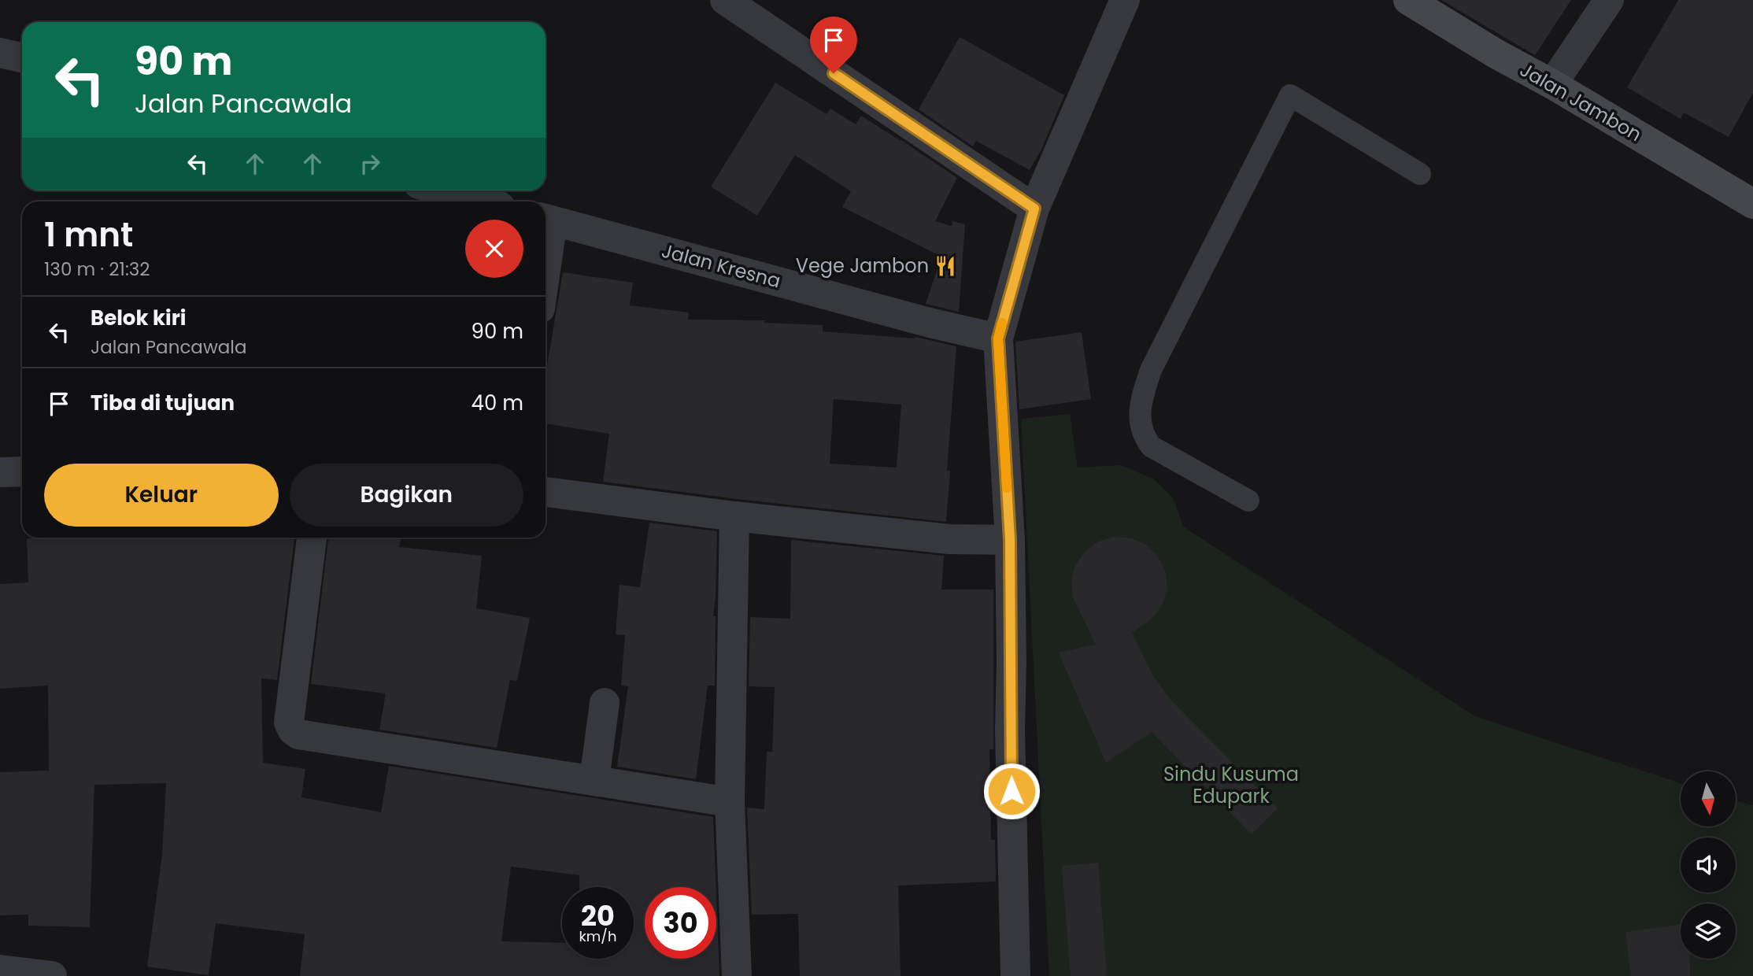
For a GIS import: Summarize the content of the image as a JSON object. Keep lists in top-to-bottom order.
{
  "streets": {
    "main road": ["Jalan Jambon"],
    "street": ["Jalan Kresna"]
  },
  "parks": ["Sindu Kusuma Edupark"],
  "places": {
    "restaurant": ["Vege Jambon"]
  },
  "north": "bottom",
  "page": {
    "turn": ["90 m", "Jalan Pancawala"],
    "heading": ["1 mnt", "130 m · 21:32"],
    "list": [
      {
        "name": "Belok kiri",
        "note": "Jalan Pancawala",
        "value": "90 m"
      },
      {
        "name": "Tiba di tujuan",
        "value": "40 m"
      }
    ],
    "buttons": ["Keluar", "Bagikan"],
    "speed": "20 km/h",
    "limit": "30"
  }
}
